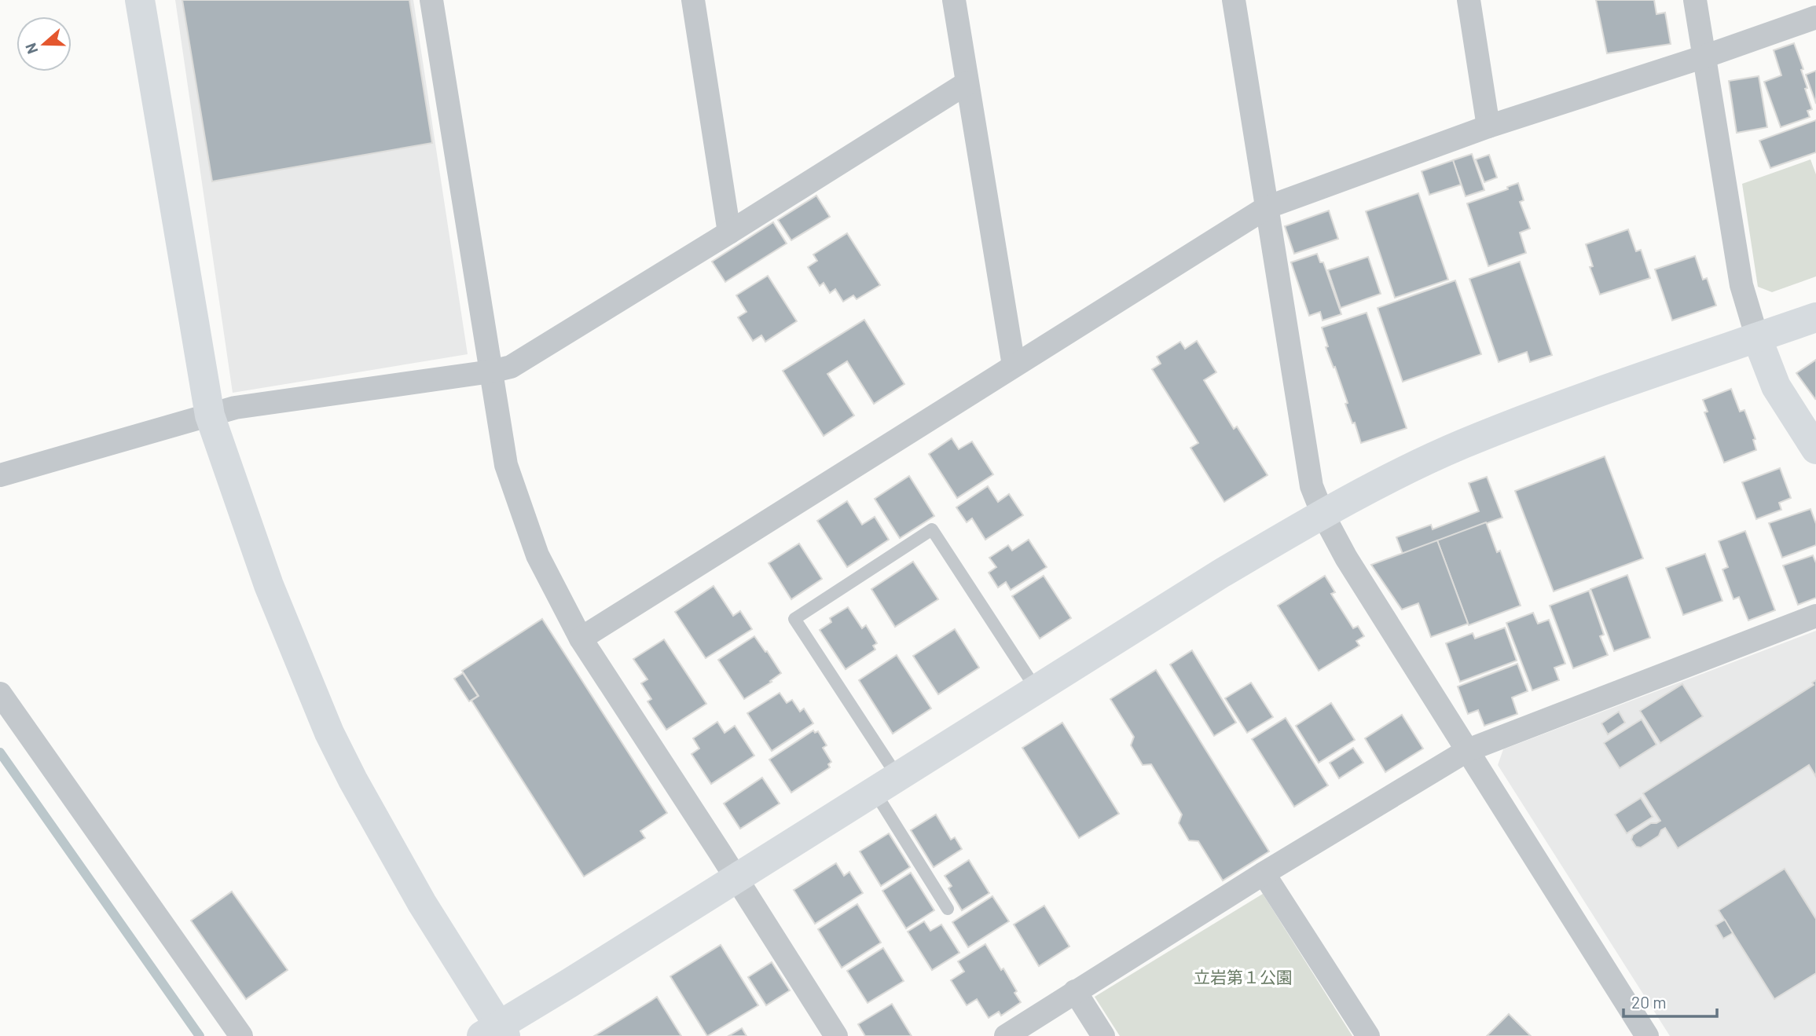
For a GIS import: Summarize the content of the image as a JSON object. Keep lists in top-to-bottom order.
{
  "parks": ["立岩第１公園"],
  "scale_bar": "20 m",
  "north": "left"
}
